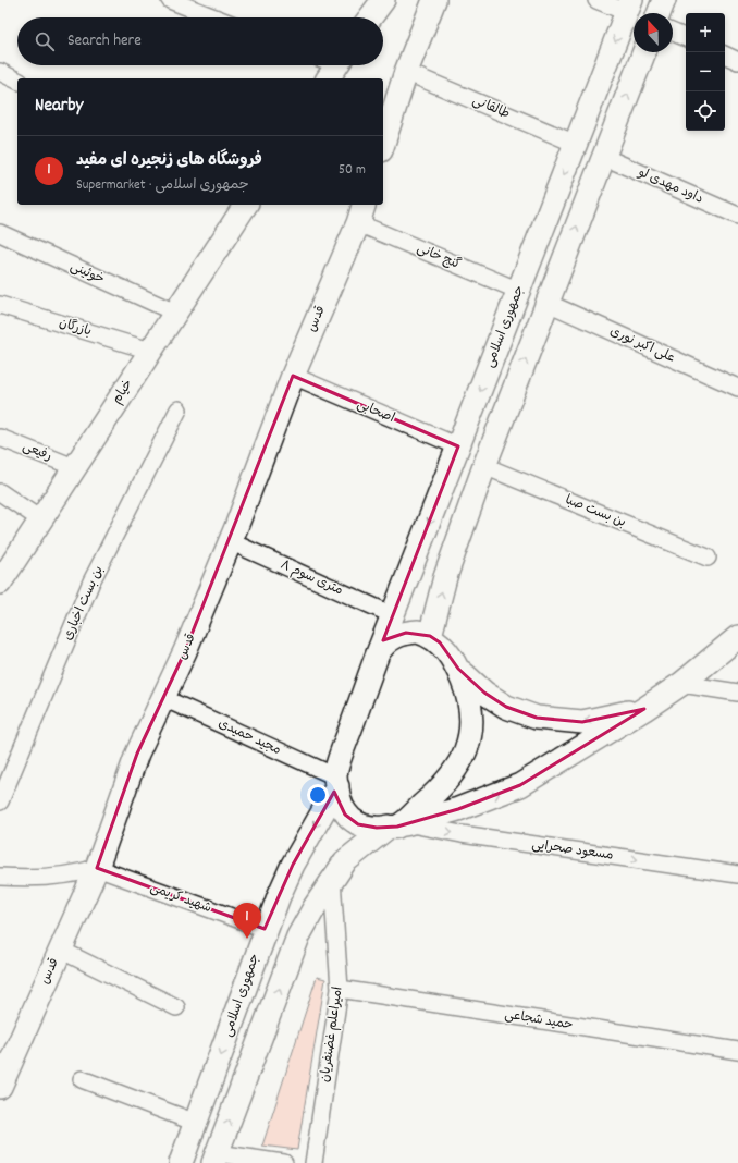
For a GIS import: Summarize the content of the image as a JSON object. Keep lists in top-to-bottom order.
{
  "streets": {
    "main road": ["قدس", "جمهوری اسلامی", "خیام"],
    "street": [
      "طالقانی",
      "داود مهدی لو",
      "گنج خانی",
      "خوئینی",
      "بازرگان",
      "علی اکبر نوری",
      "اصحابی",
      "رفیعی",
      "بن بست صبا",
      "۸ متری سوم",
      "بن بست اخباری",
      "مجید حمیدی",
      "مسعود صحرایی",
      "شهید کریمی",
      "حمید شجاعی",
      "امیراعلم غضنفریان"
    ]
  },
  "crossings": [
    ["طالقانی", "جمهوری اسلامی"],
    ["گنج خانی", "قدس"],
    ["گنج خانی", "جمهوری اسلامی"],
    ["خوئینی", "خیام"],
    ["قدس", "اصحابی"],
    ["قدس", "۸ متری سوم"],
    ["قدس", "مجید حمیدی"],
    ["قدس", "شهید کریمی"],
    ["جمهوری اسلامی", "اصحابی"],
    ["جمهوری اسلامی", "۸ متری سوم"],
    ["جمهوری اسلامی", "مجید حمیدی"],
    ["جمهوری اسلامی", "شهید کریمی"],
    ["بازرگان", "خیام"],
    ["خیام", "رفیعی"],
    ["حمید شجاعی", "امیراعلم غضنفریان"]
  ],
  "one_way": ["مسعود صحرایی"],
  "north": "top",
  "page": {
    "map_buttons": ["+", "−"],
    "search": "Search here",
    "heading": "Nearby",
    "list": [
      {
        "mark": "1",
        "name": "فروشگاه های زنجیره ای مفید",
        "note": "Supermarket · جمهوری اسلامی",
        "value": "50 m"
      }
    ],
    "pins": "1"
  }
}
